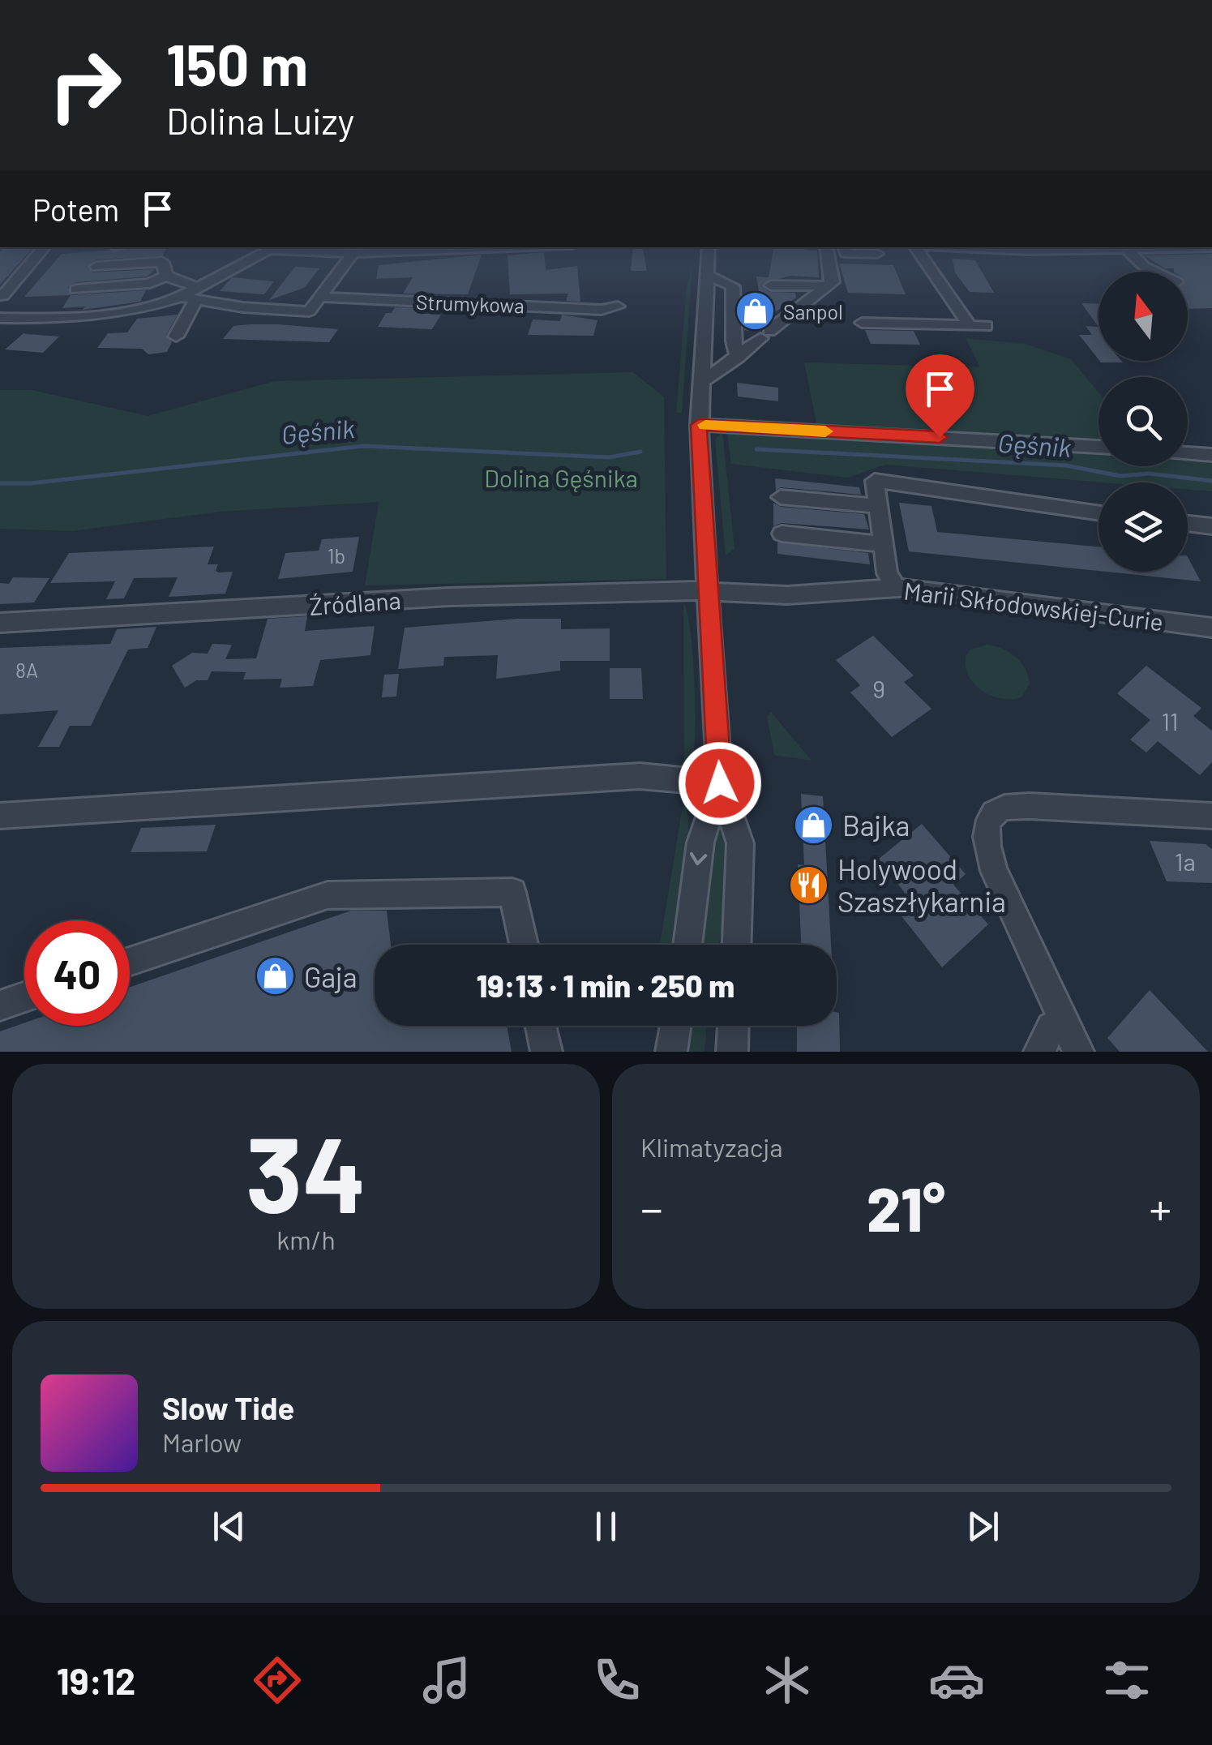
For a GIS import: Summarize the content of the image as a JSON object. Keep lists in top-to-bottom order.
{
  "streets": {
    "street": ["Strumykowa", "Źródlana", "Marii Skłodowskiej-Curie"]
  },
  "crossings": [
    ["Źródlana", "Marii Skłodowskiej-Curie"]
  ],
  "water": ["Gęśnik"],
  "parks": ["Dolina Gęśnika"],
  "places": {
    "shop": ["Sanpol", "Bajka", "Gaja"],
    "restaurant": ["Holywood Szaszłykarnia"]
  },
  "house_numbers": [
    "1b",
    "8A",
    "9",
    "11",
    "1a"
  ],
  "north": "top",
  "page": {
    "turn": ["150 m", "Dolina Luizy"],
    "then": "Potem",
    "limit": "40",
    "trip": "19:13 · 1 min · 250 m",
    "tile": [
      ["34", "km/h"],
      "Klimatyzacja"
    ],
    "heat": ["−", "21°", "+"],
    "song": ["Slow Tide", "Marlow"],
    "tabs": "19:12"
  }
}
